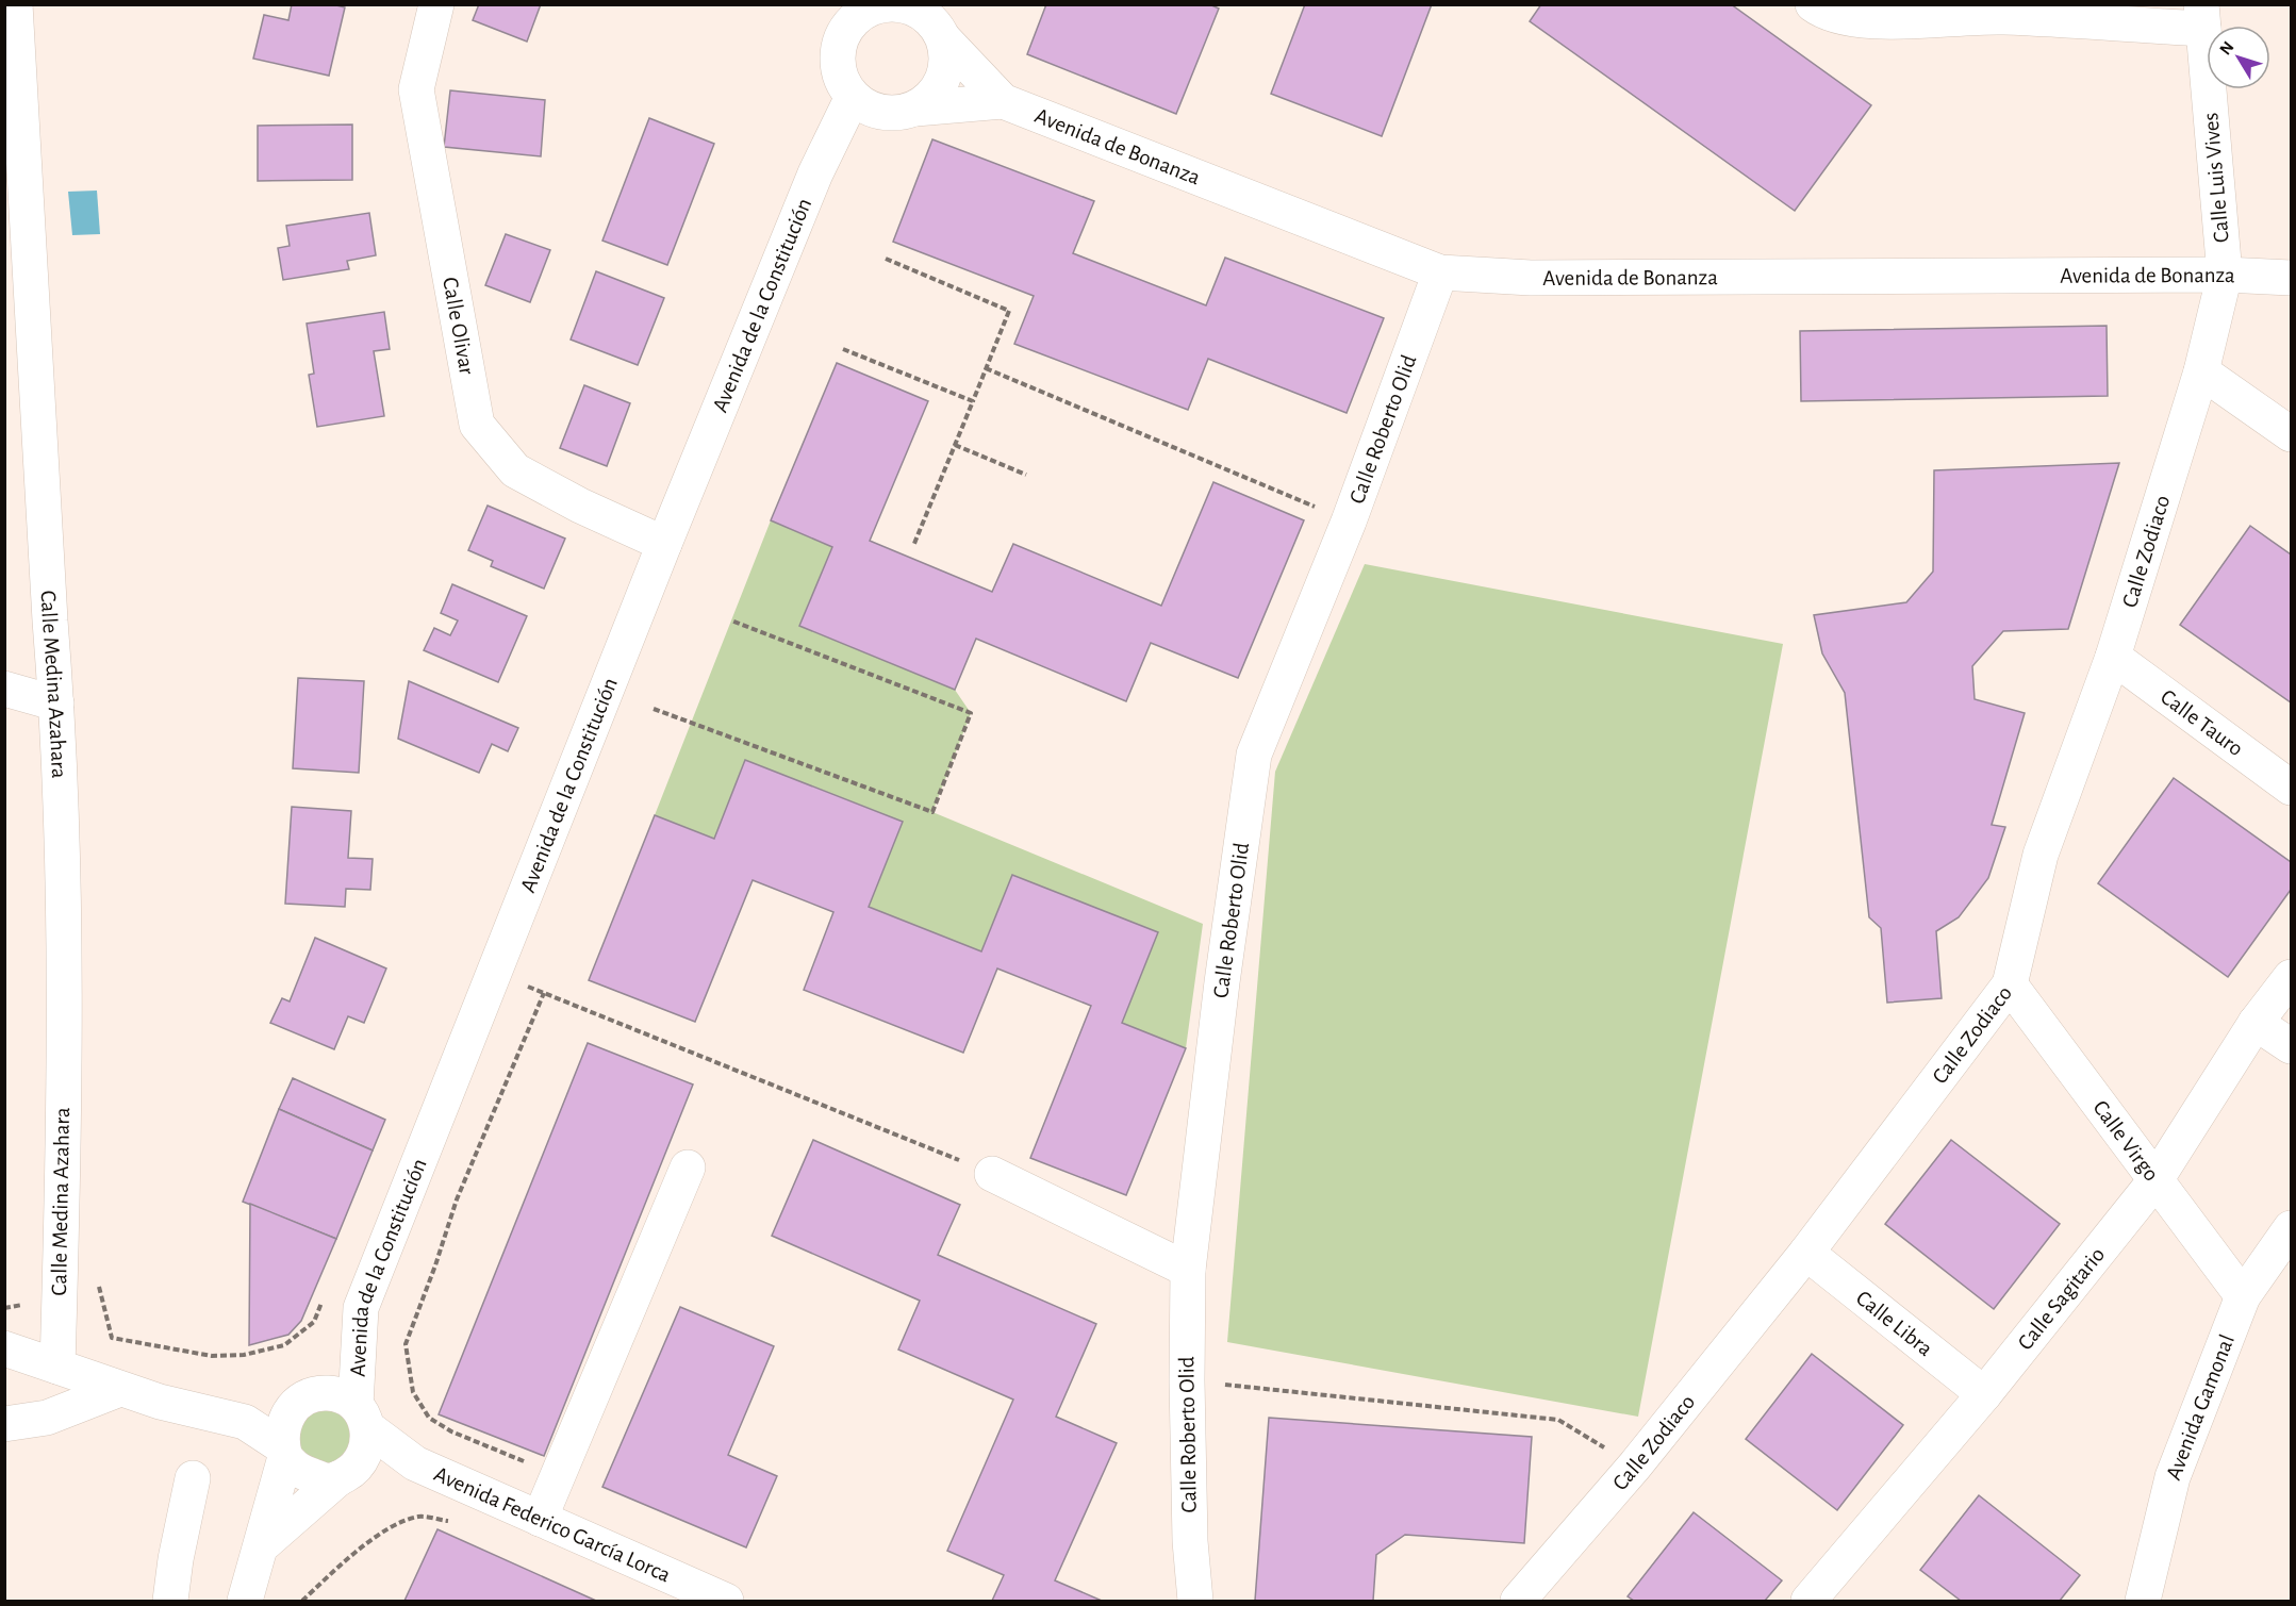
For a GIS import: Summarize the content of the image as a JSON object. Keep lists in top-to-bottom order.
{
  "streets": {
    "street": [
      "Avenida de Bonanza",
      "Calle Luis Vives",
      "Avenida de la Constitución",
      "Calle Olivar",
      "Calle Roberto Olid",
      "Calle Zodiaco",
      "Calle Medina Azahara",
      "Calle Tauro",
      "Calle Virgo",
      "Calle Sagitario",
      "Calle Libra",
      "Avenida Gamonal",
      "Avenida Federico García Lorca"
    ]
  },
  "crossings": [
    ["Avenida de Bonanza", "Calle Luis Vives"],
    ["Avenida de Bonanza", "Avenida de la Constitución"],
    ["Avenida de Bonanza", "Calle Roberto Olid"],
    ["Avenida de Bonanza", "Calle Zodiaco"],
    ["Calle Luis Vives", "Calle Zodiaco"],
    ["Avenida de la Constitución", "Calle Olivar"],
    ["Calle Zodiaco", "Calle Tauro"],
    ["Calle Zodiaco", "Calle Virgo"],
    ["Calle Zodiaco", "Calle Libra"],
    ["Calle Virgo", "Calle Sagitario"],
    ["Calle Virgo", "Avenida Gamonal"],
    ["Calle Sagitario", "Calle Libra"]
  ],
  "north": "top left"
}
